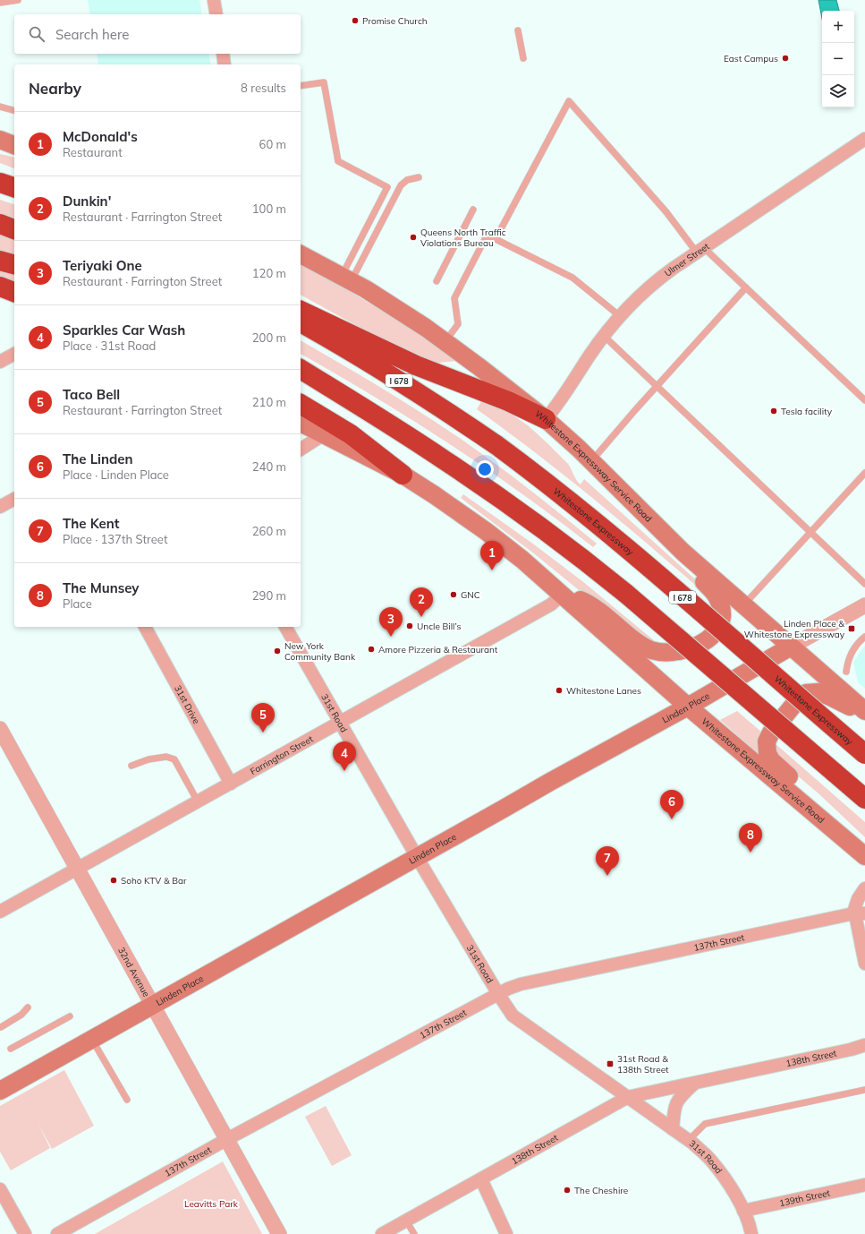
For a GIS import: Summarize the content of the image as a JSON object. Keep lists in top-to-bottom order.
{
  "streets": {
    "highway": ["I 678", "Whitestone Expressway"],
    "main road": ["Whitestone Expressway Service Road", "Linden Place"],
    "street": [
      "Ulmer Street",
      "31st Drive",
      "31st Road",
      "Farrington Street",
      "137th Street",
      "32nd Avenue",
      "138th Street",
      "139th Street"
    ]
  },
  "crossings": [
    ["Ulmer Street", "Whitestone Expressway Service Road"],
    ["Whitestone Expressway Service Road", "Linden Place"],
    ["Whitestone Expressway Service Road", "Farrington Street"],
    ["31st Drive", "Farrington Street"],
    ["Linden Place", "31st Road"],
    ["Linden Place", "32nd Avenue"],
    ["31st Road", "Farrington Street"],
    ["31st Road", "137th Street"],
    ["31st Road", "138th Street"],
    ["31st Road", "139th Street"],
    ["Farrington Street", "32nd Avenue"],
    ["137th Street", "32nd Avenue"]
  ],
  "parks": ["Leavitts Park"],
  "places": {
    "other": [
      "Promise Church",
      "East Campus",
      "Queens North Traffic Violations Bureau",
      "Tesla facility",
      "GNC",
      "Uncle Bill’s",
      "Amore Pizzeria & Restaurant",
      "New York Community Bank",
      "Whitestone Lanes",
      "Soho KTV & Bar",
      "The Cheshire"
    ],
    "transit": ["Linden Place & Whitestone Expressway", "31st Road & 138th Street"]
  },
  "page": {
    "map_buttons": ["+", "−"],
    "search": "Search here",
    "heading": ["Nearby", "8 results"],
    "list": [
      {
        "mark": "1",
        "name": "McDonald's",
        "note": "Restaurant",
        "value": "60 m"
      },
      {
        "mark": "2",
        "name": "Dunkin'",
        "note": "Restaurant · Farrington Street",
        "value": "100 m"
      },
      {
        "mark": "3",
        "name": "Teriyaki One",
        "note": "Restaurant · Farrington Street",
        "value": "120 m"
      },
      {
        "mark": "4",
        "name": "Sparkles Car Wash",
        "note": "Place · 31st Road",
        "value": "200 m"
      },
      {
        "mark": "5",
        "name": "Taco Bell",
        "note": "Restaurant · Farrington Street",
        "value": "210 m"
      },
      {
        "mark": "6",
        "name": "The Linden",
        "note": "Place · Linden Place",
        "value": "240 m"
      },
      {
        "mark": "7",
        "name": "The Kent",
        "note": "Place · 137th Street",
        "value": "260 m"
      },
      {
        "mark": "8",
        "name": "The Munsey",
        "note": "Place",
        "value": "290 m"
      }
    ],
    "pins": [
      "1",
      "2",
      "3",
      "5",
      "4",
      "6",
      "8",
      "7"
    ]
  }
}
